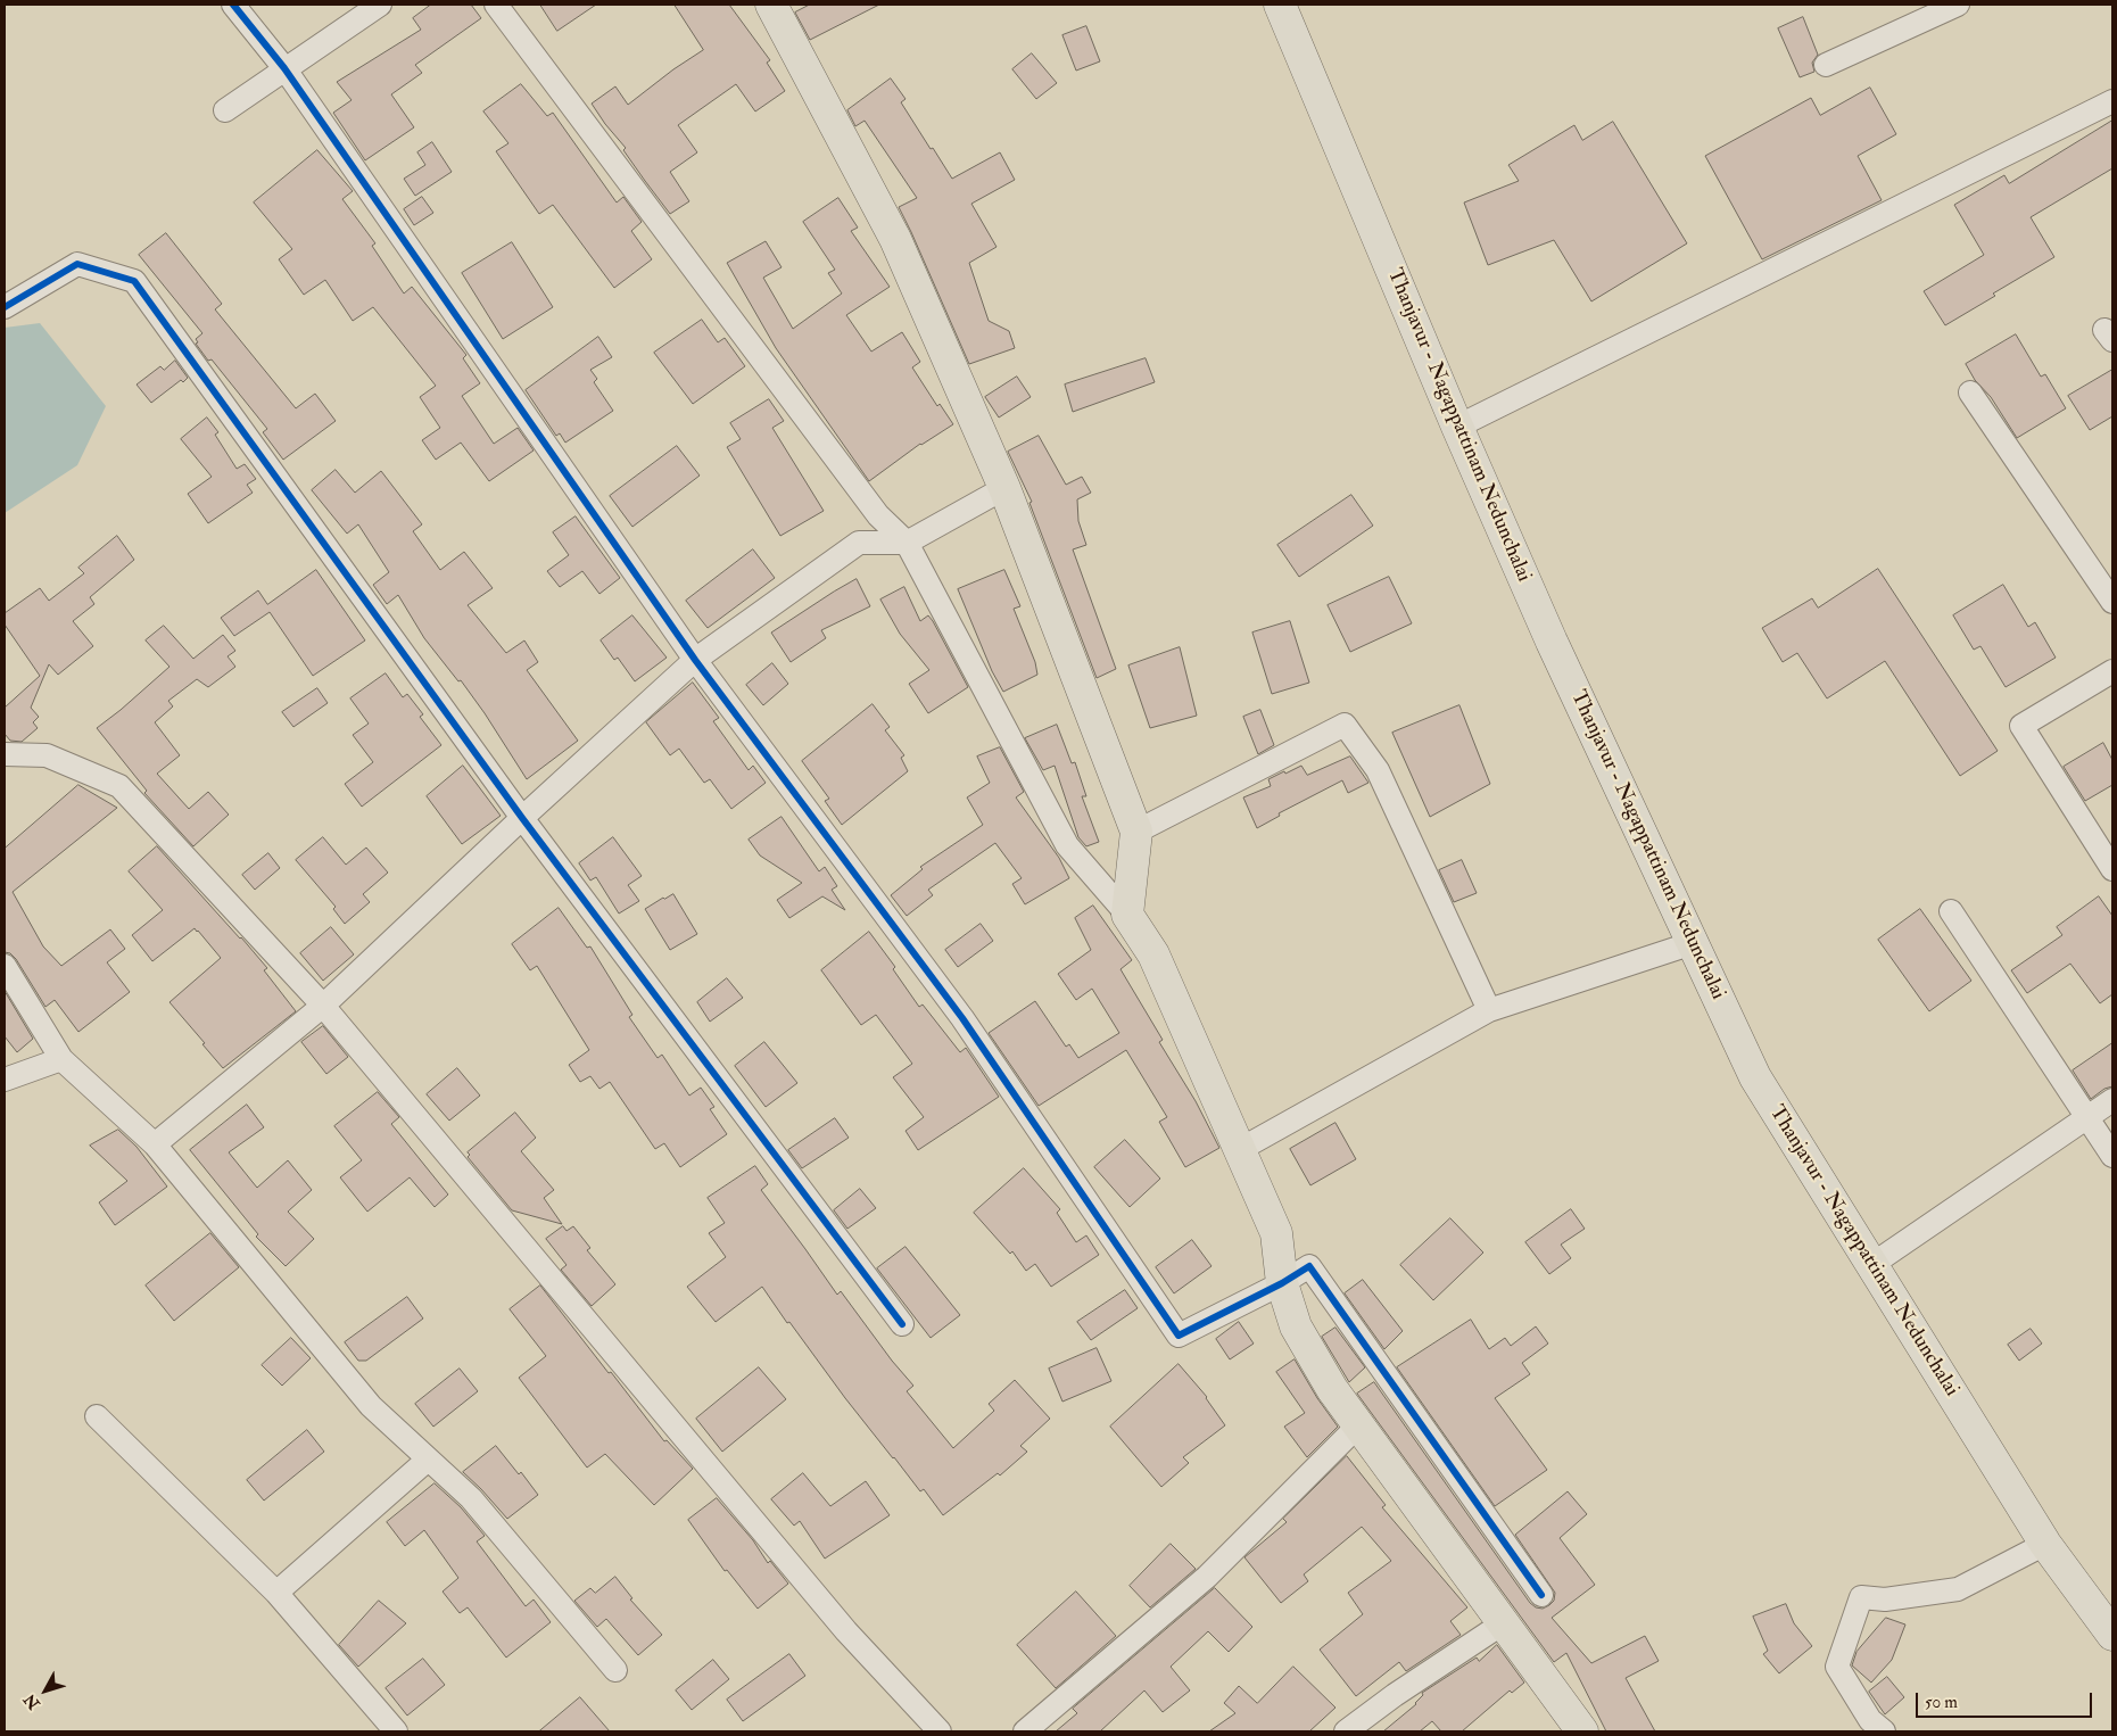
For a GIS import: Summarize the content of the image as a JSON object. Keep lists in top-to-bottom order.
{
  "streets": {
    "main road": ["Thanjavur - Nagappattinam Nedunchalai"]
  },
  "scale_bar": "50 m",
  "north": "bottom left"
}
